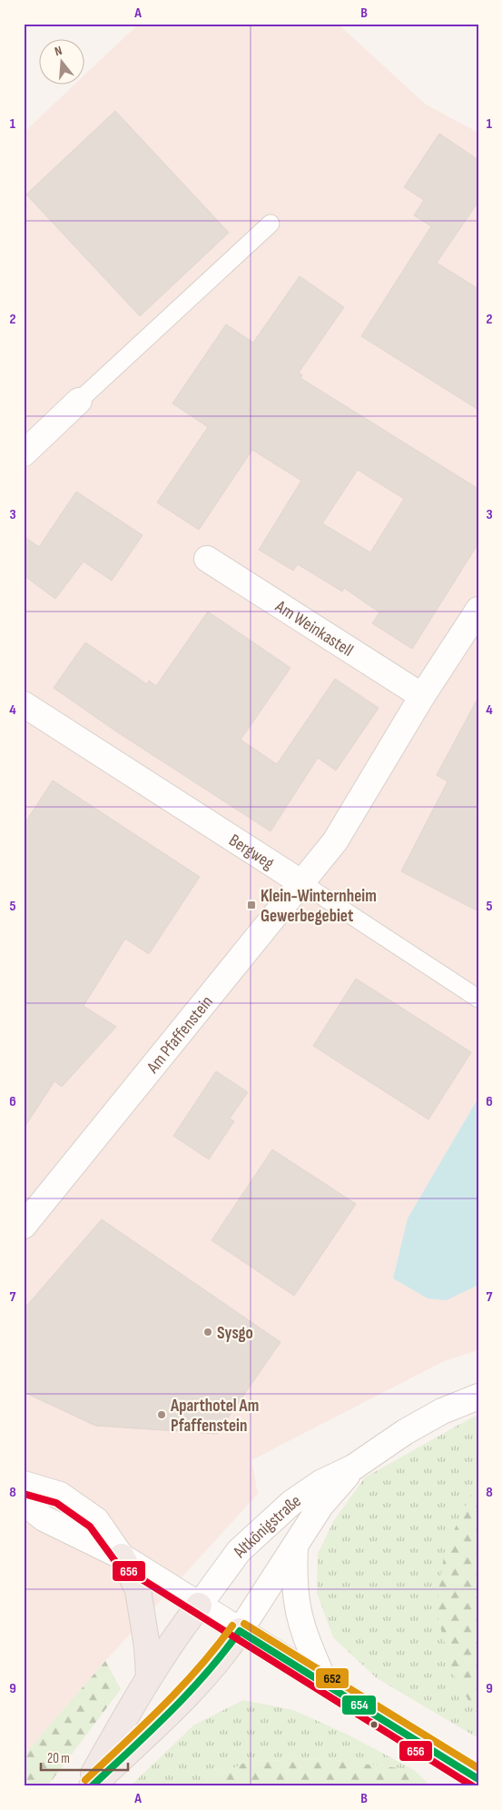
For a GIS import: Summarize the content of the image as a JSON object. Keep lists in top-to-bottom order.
{
  "streets": {
    "street": [
      "Am Weinkastell",
      "Bergweg",
      "Am Pfaffenstein",
      "Altkönigstraße"
    ]
  },
  "crossings": [
    ["Am Weinkastell", "Am Pfaffenstein"],
    ["Bergweg", "Am Pfaffenstein"]
  ],
  "places": {
    "transit": ["Klein-Winternheim Gewerbegebiet"],
    "other": ["Sysgo", "Aparthotel Am Pfaffenstein"]
  },
  "lines": ["transit line 656", "transit line 652", "transit line 654"],
  "scale_bar": "20 m",
  "north": "top",
  "grid": {
    "columns": ["A", "B"],
    "rows": [
      "1",
      "2",
      "3",
      "4",
      "5",
      "6",
      "7",
      "8",
      "9"
    ]
  }
}
